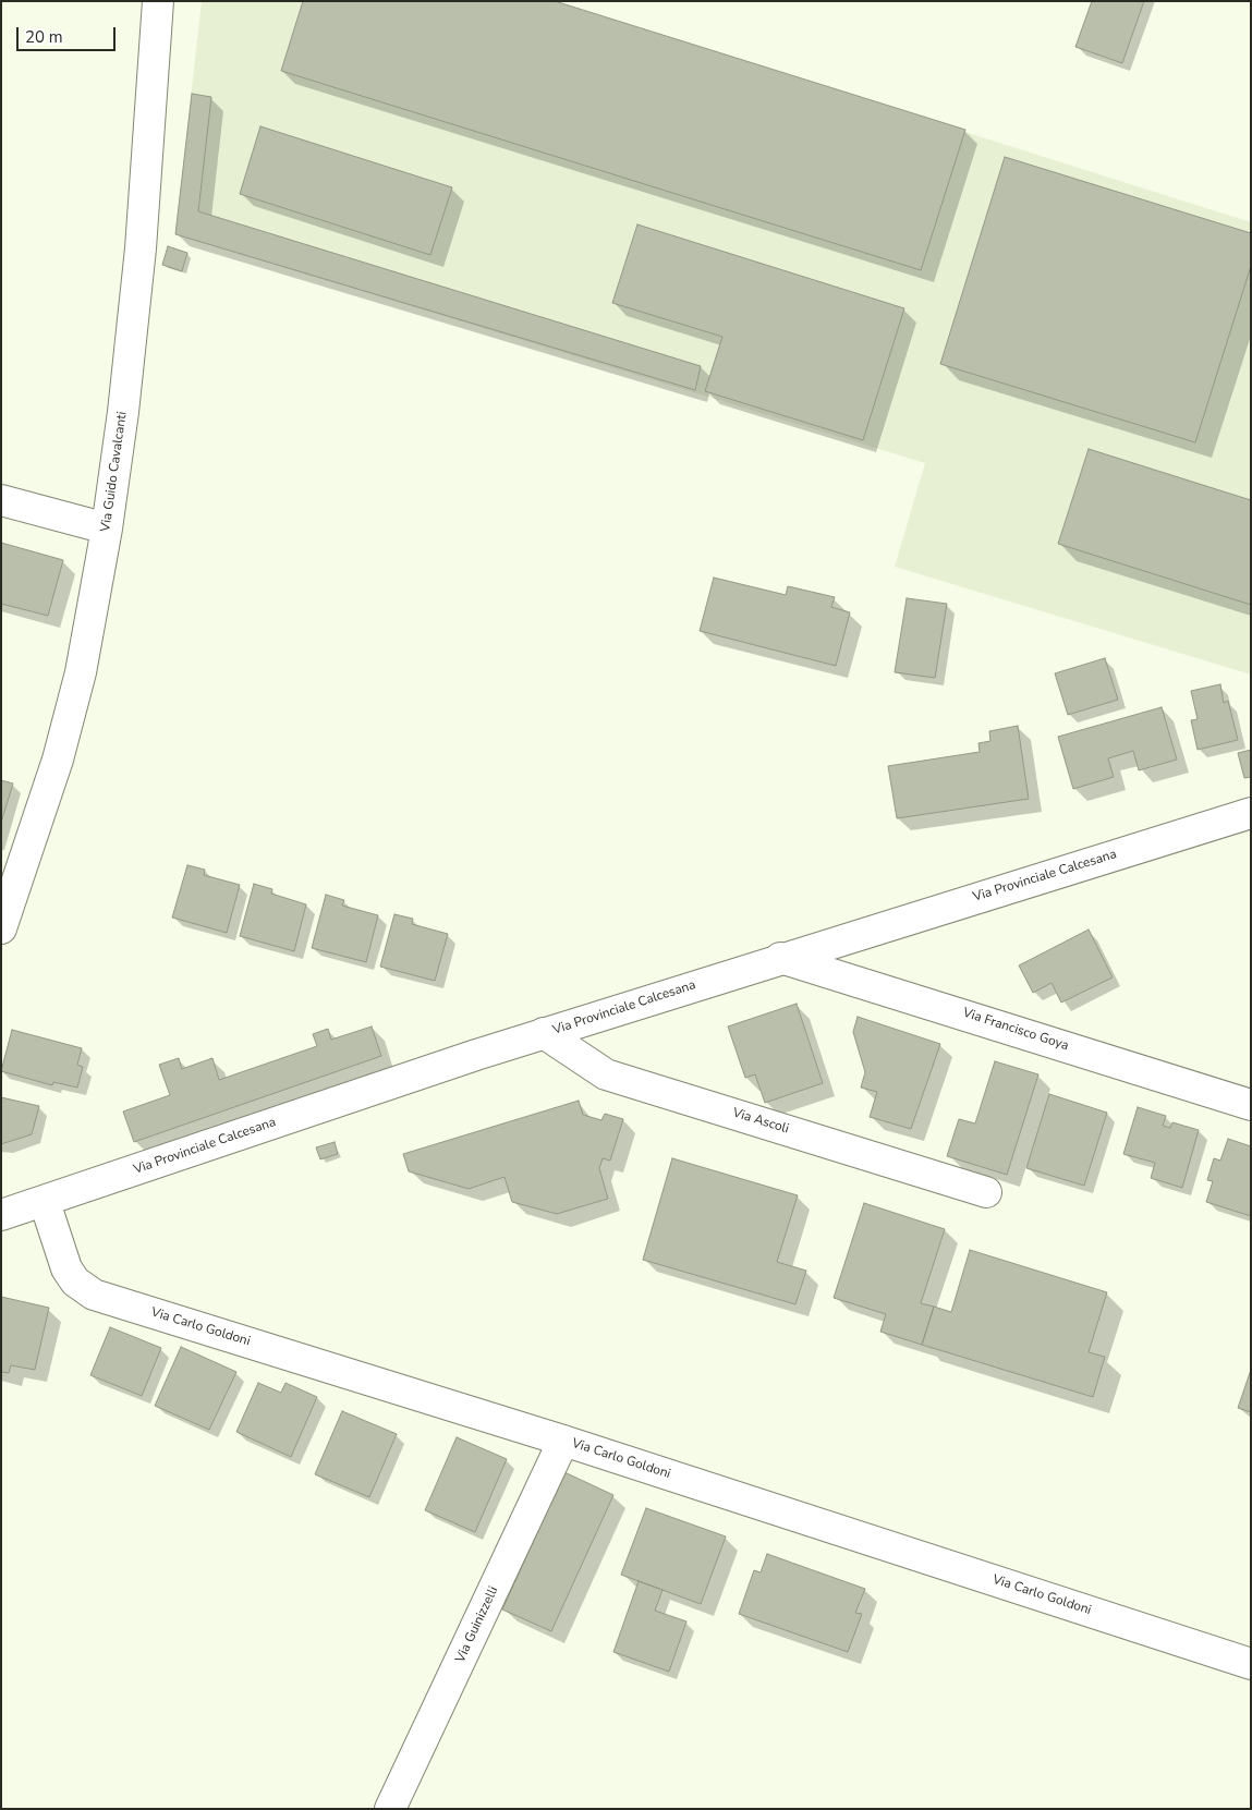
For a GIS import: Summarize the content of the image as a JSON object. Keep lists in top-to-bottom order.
{
  "streets": {
    "street": [
      "Via Guido Cavalcanti",
      "Via Provinciale Calcesana",
      "Via Francisco Goya",
      "Via Ascoli",
      "Via Carlo Goldoni",
      "Via Guinizzelli"
    ]
  },
  "crossings": [
    ["Via Provinciale Calcesana", "Via Francisco Goya"],
    ["Via Provinciale Calcesana", "Via Ascoli"],
    ["Via Provinciale Calcesana", "Via Carlo Goldoni"],
    ["Via Carlo Goldoni", "Via Guinizzelli"]
  ],
  "scale_bar": "20 m"
}
